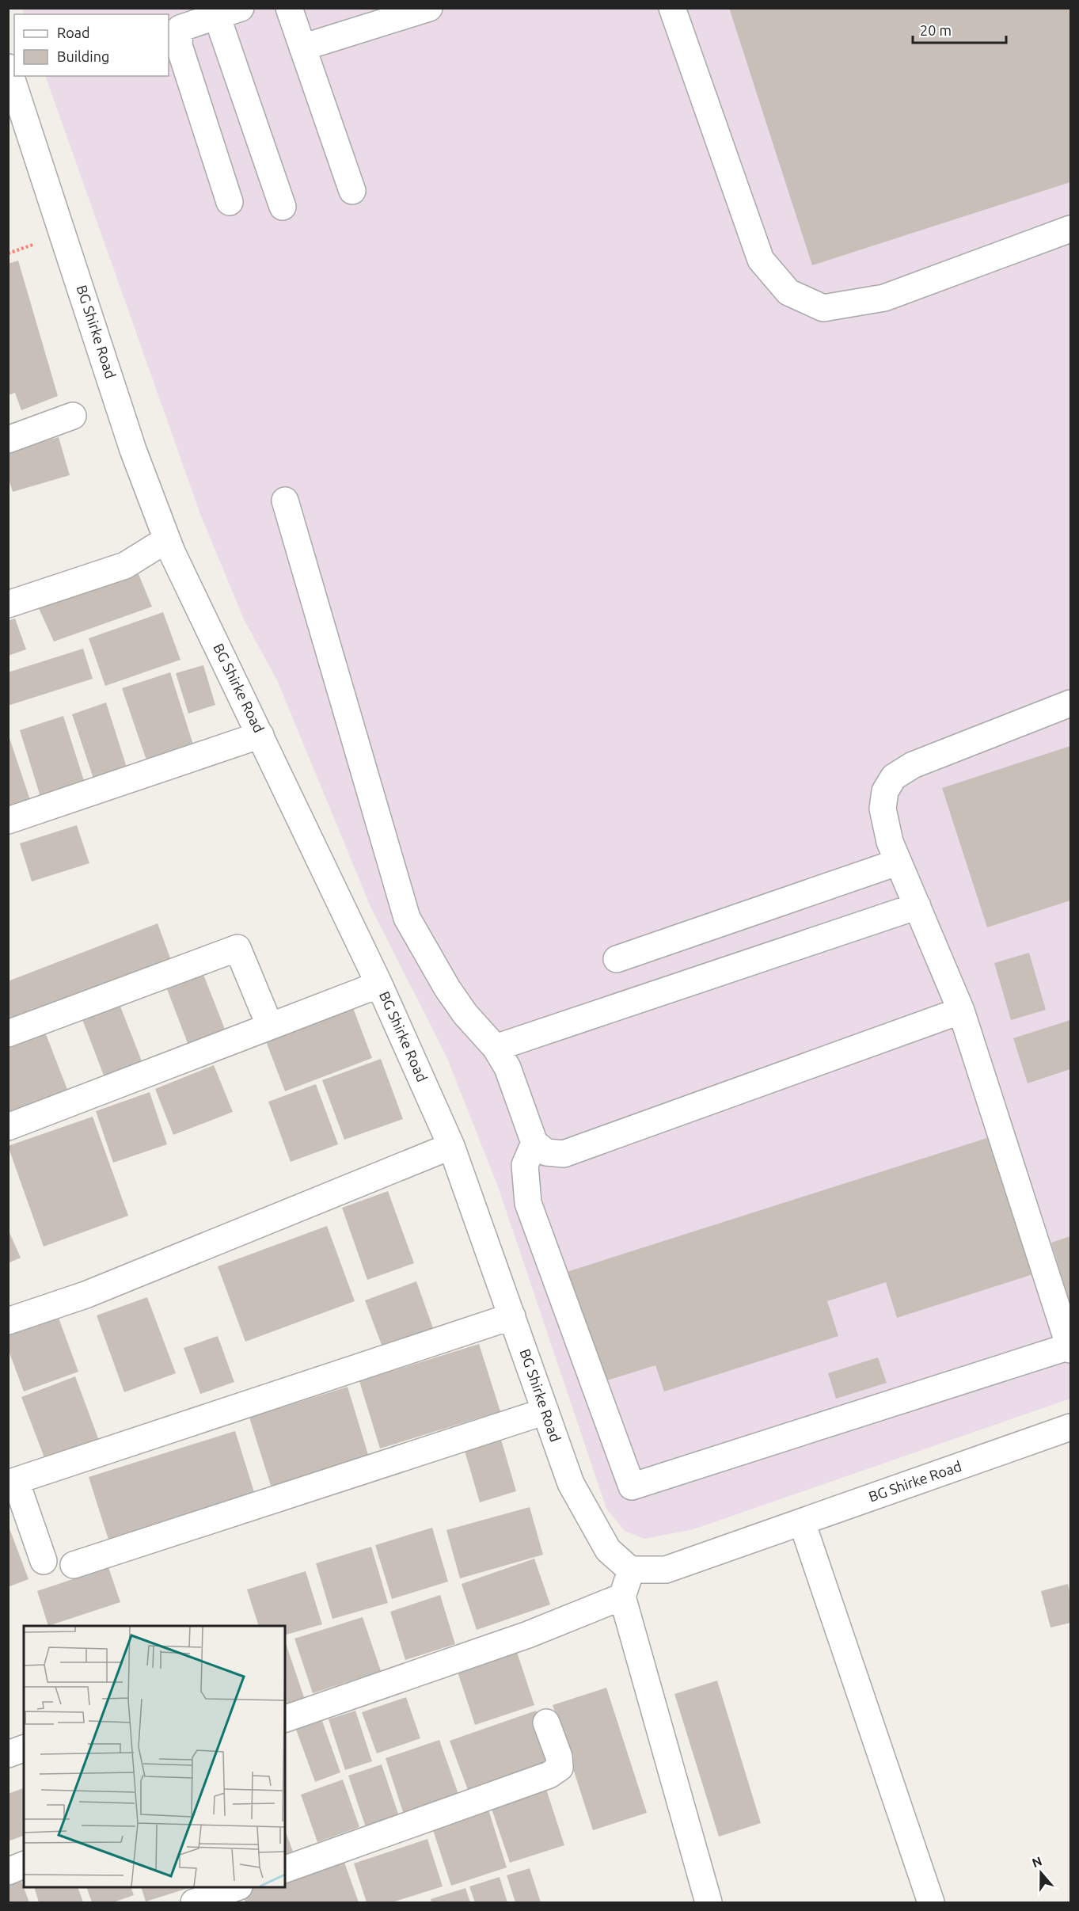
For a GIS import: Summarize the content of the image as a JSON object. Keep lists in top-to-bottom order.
{
  "streets": {
    "street": ["BG Shirke Road"]
  },
  "legend": ["Road", "Building"],
  "scale_bar": "20 m",
  "north": "top"
}
